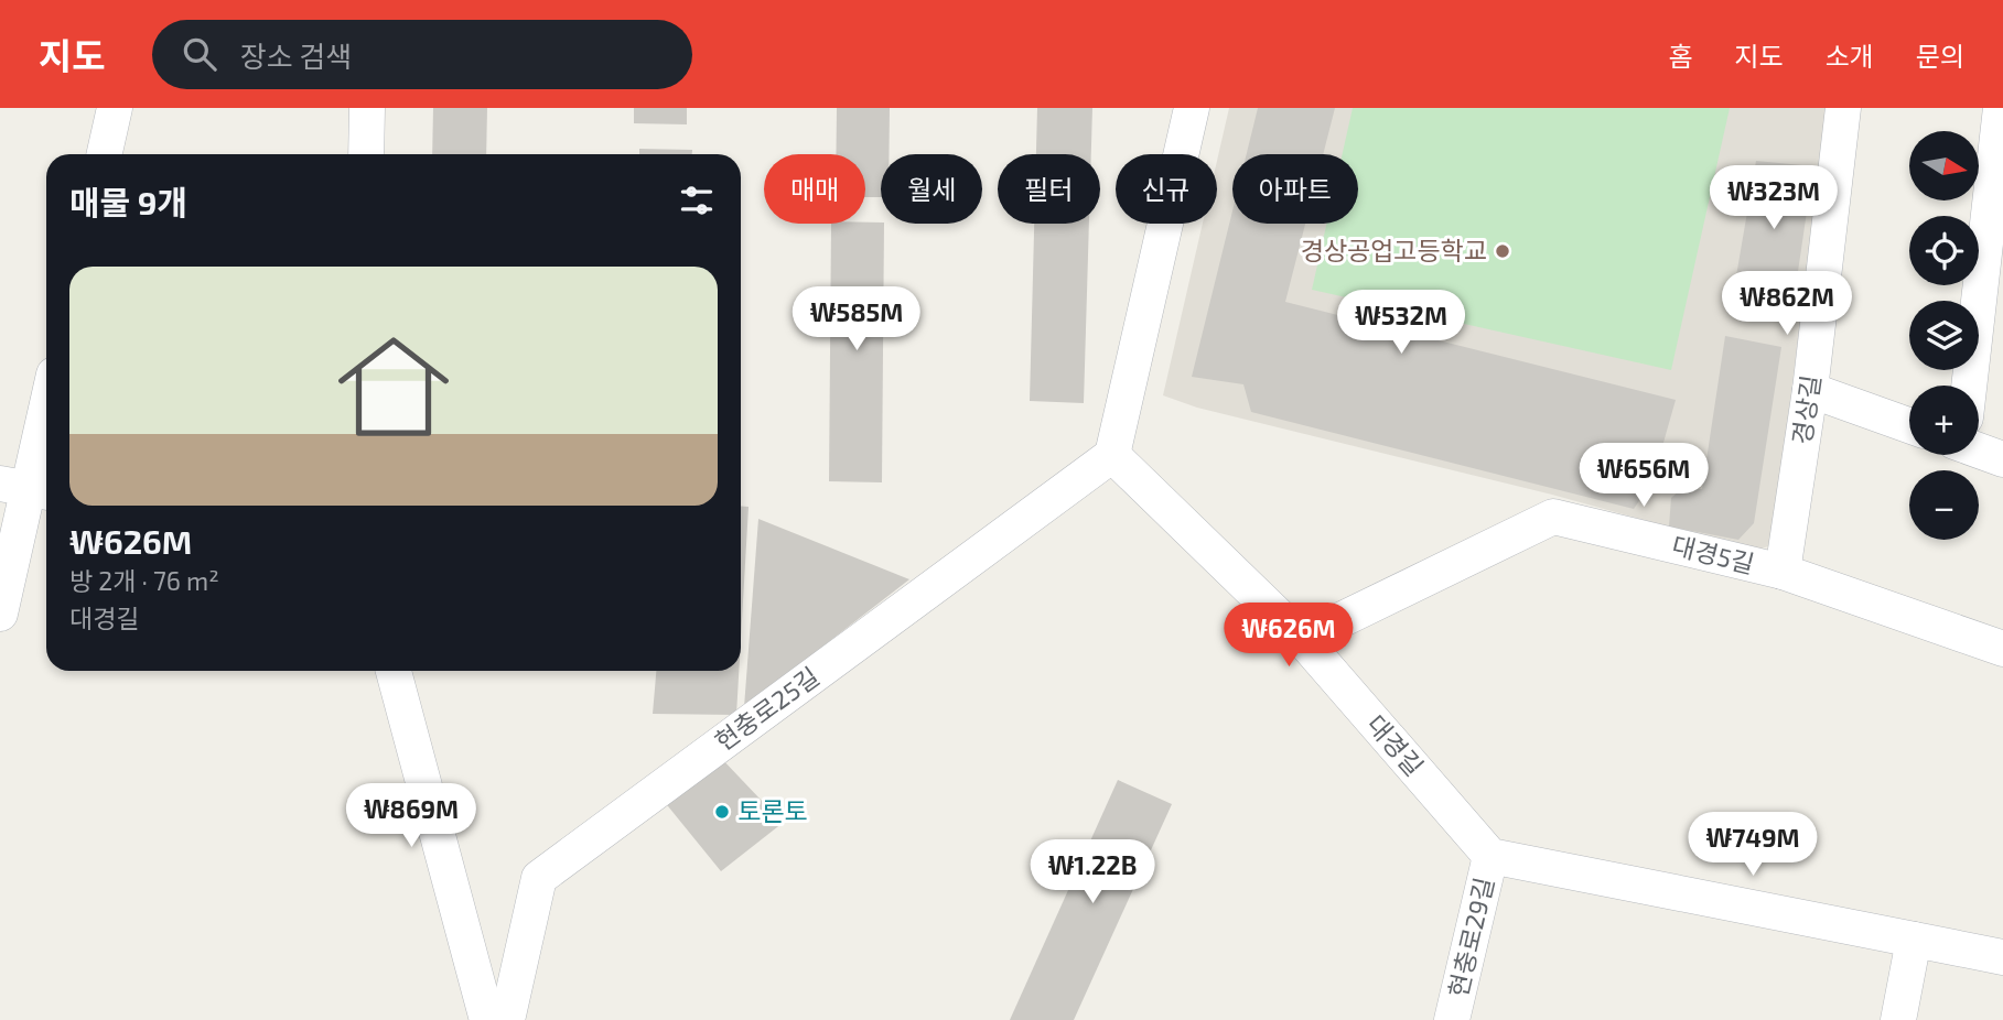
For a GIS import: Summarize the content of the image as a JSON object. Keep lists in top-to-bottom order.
{
  "streets": {
    "street": [
      "경상길",
      "대경5길",
      "현충로25길",
      "대경길",
      "현충로29길"
    ]
  },
  "crossings": [
    ["경상길", "대경5길"],
    ["대경5길", "대경길"],
    ["현충로25길", "대경길"],
    ["대경길", "현충로29길"]
  ],
  "places": ["경상공업고등학교", "토론토"],
  "north": "right",
  "page": {
    "header": "지도",
    "search": "장소 검색",
    "nav": [
      "홈",
      "지도",
      "소개",
      "문의"
    ],
    "map_buttons": ["+", "−"],
    "chip": [
      "매매",
      "월세",
      "필터",
      "신규",
      "아파트"
    ],
    "heading": "매물 9개",
    "price": [
      "₩323M",
      "₩862M",
      "₩585M",
      "₩532M",
      "₩656M",
      "₩626M",
      "₩869M",
      "₩749M",
      "₩1.22B"
    ],
    "list": [
      {
        "name": "₩626M",
        "note": "방 2개 · 76 m² · 대경길"
      }
    ]
  }
}
